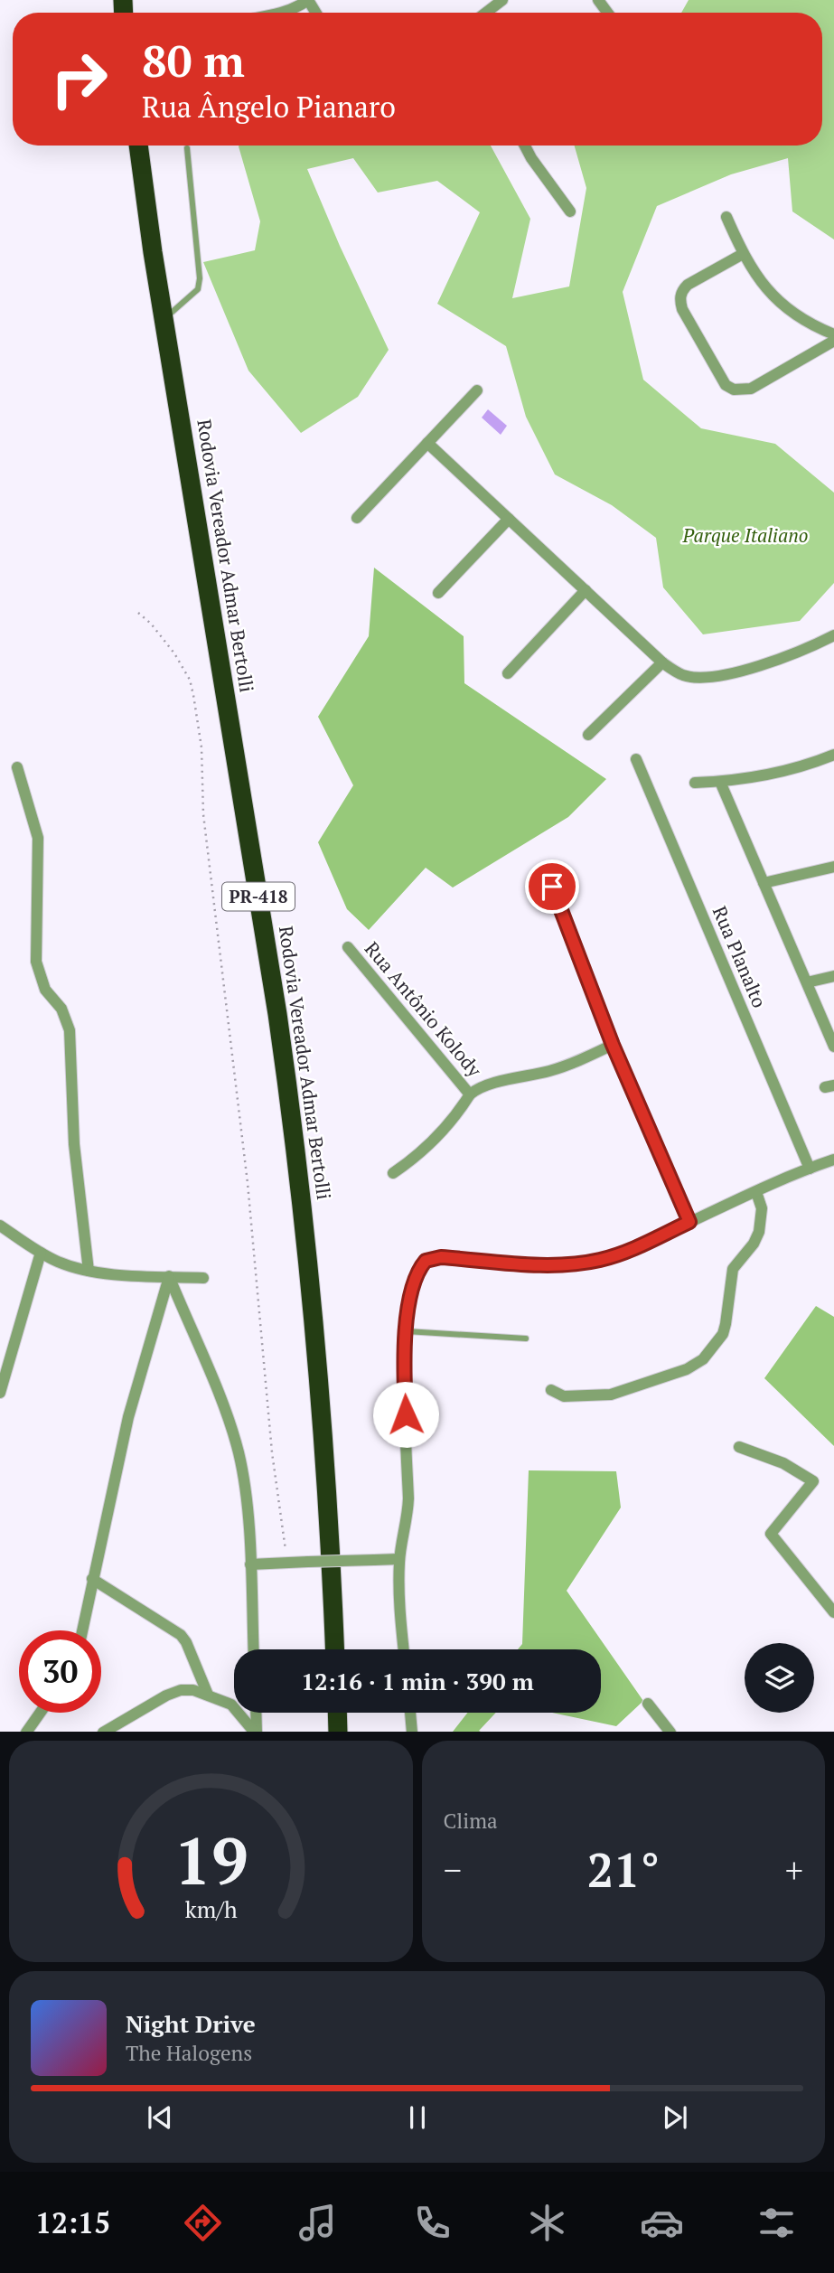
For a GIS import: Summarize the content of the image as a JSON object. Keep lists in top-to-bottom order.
{
  "streets": {
    "highway": ["Rodovia Vereador Admar Bertolli", "PR-418"],
    "street": ["Rua Planalto", "Rua Antônio Kolody"]
  },
  "parks": ["Parque Italiano"],
  "page": {
    "turn": ["80 m", "Rua Ângelo Pianaro"],
    "limit": "30",
    "trip": "12:16 · 1 min · 390 m",
    "tile": "Clima",
    "heat": ["−", "21°", "+"],
    "song": ["Night Drive", "The Halogens"],
    "tabs": "12:15",
    "gauge": ["19", "km/h"]
  }
}
